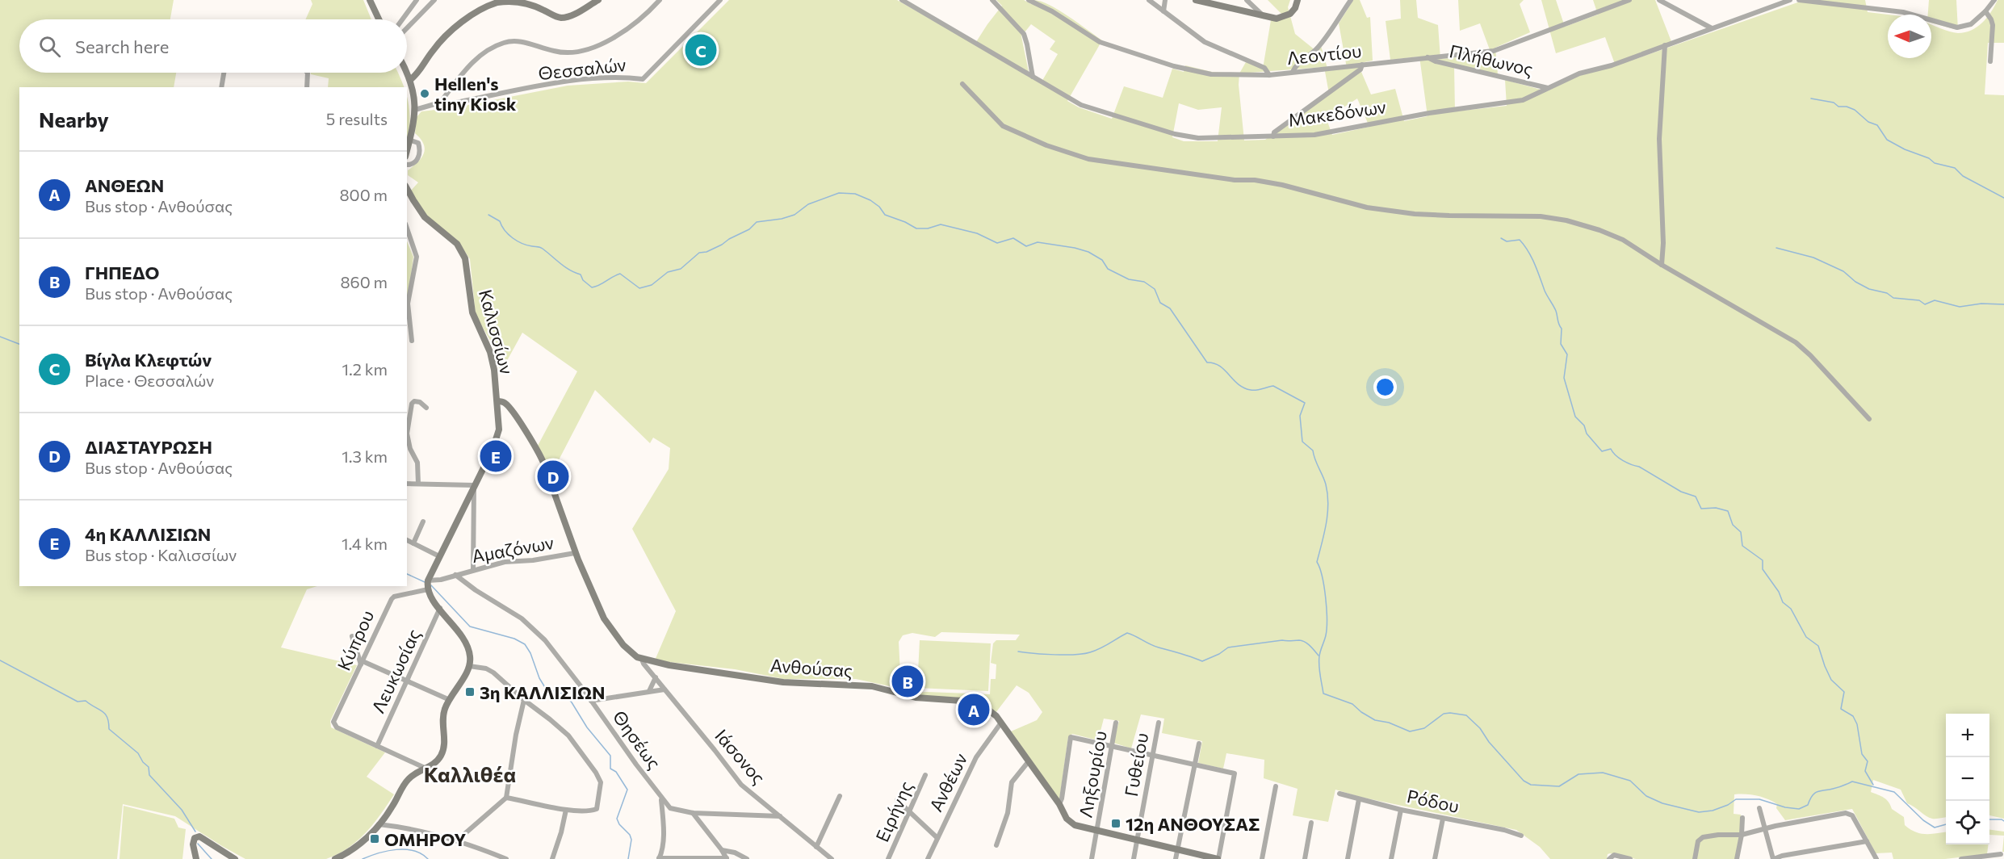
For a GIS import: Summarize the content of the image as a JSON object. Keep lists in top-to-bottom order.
{
  "streets": {
    "street": [
      "Λεοντίου",
      "Πλήθωνος",
      "Θεσσαλών",
      "Μακεδόνων",
      "Καλισσίων",
      "Αμαζόνων",
      "Κύπρου",
      "Ανθούσας",
      "Λευκωσίας",
      "Θησέως",
      "Ιάσονος",
      "Γυθείου",
      "Ληξουρίου",
      "Ανθέων",
      "Ρόδου",
      "Ειρήνης"
    ]
  },
  "crossings": [
    ["Λεοντίου", "Πλήθωνος"],
    ["Πλήθωνος", "Μακεδόνων"],
    ["Καλισσίων", "Κύπρου"],
    ["Καλισσίων", "Ανθούσας"],
    ["Αμαζόνων", "Ανθούσας"],
    ["Αμαζόνων", "Θησέως"],
    ["Κύπρου", "Λευκωσίας"],
    ["Ανθούσας", "Ιάσονος"],
    ["Ανθούσας", "Γυθείου"],
    ["Ανθούσας", "Ληξουρίου"],
    ["Ανθούσας", "Ανθέων"]
  ],
  "districts": ["Καλλιθέα"],
  "places": {
    "other": ["Hellen's tiny Kiosk"],
    "transit": ["3η ΚΑΛΛΙΣΙΩΝ", "12η ΑΝΘΟΥΣΑΣ", "ΟΜΗΡΟΥ"]
  },
  "north": "left",
  "page": {
    "search": "Search here",
    "pins": [
      "C",
      "E",
      "D",
      "B",
      "A"
    ],
    "heading": ["Nearby", "5 results"],
    "list": [
      {
        "mark": "A",
        "name": "ΑΝΘΕΩΝ",
        "note": "Bus stop · Ανθούσας",
        "value": "800 m"
      },
      {
        "mark": "B",
        "name": "ΓΗΠΕΔΟ",
        "note": "Bus stop · Ανθούσας",
        "value": "860 m"
      },
      {
        "mark": "C",
        "name": "Βίγλα Κλεφτών",
        "note": "Place · Θεσσαλών",
        "value": "1.2 km"
      },
      {
        "mark": "D",
        "name": "ΔΙΑΣΤΑΥΡΩΣΗ",
        "note": "Bus stop · Ανθούσας",
        "value": "1.3 km"
      },
      {
        "mark": "E",
        "name": "4η ΚΑΛΛΙΣΙΩΝ",
        "note": "Bus stop · Καλισσίων",
        "value": "1.4 km"
      }
    ],
    "map_buttons": ["+", "−"]
  }
}
